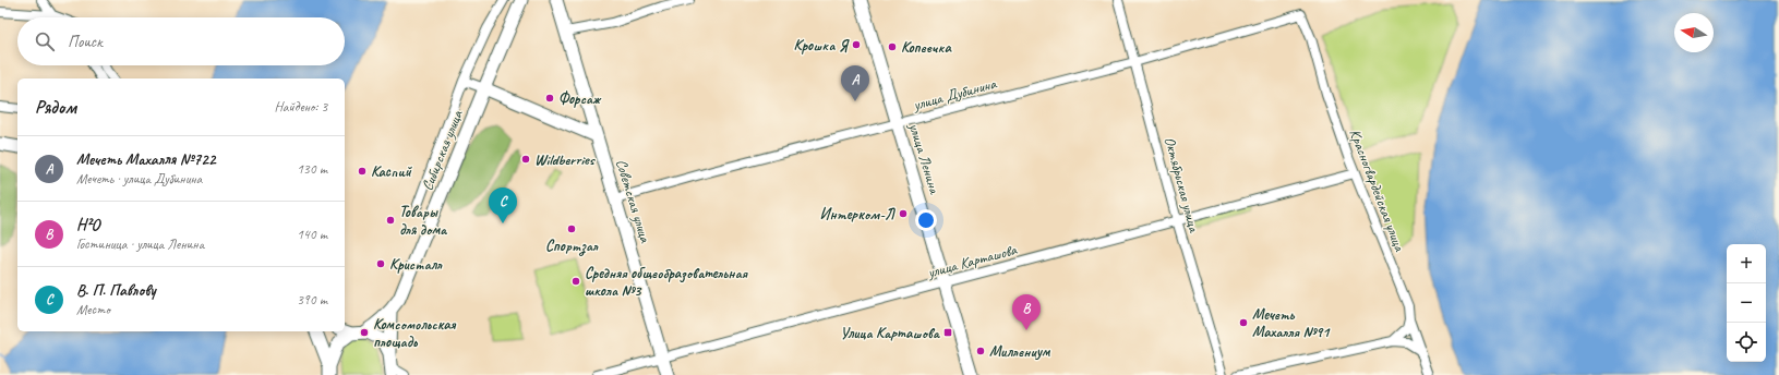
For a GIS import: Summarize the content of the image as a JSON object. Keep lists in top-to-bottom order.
{
  "streets": {
    "street": [
      "улица Дубинина",
      "Сибирская улица",
      "улица Ленина",
      "Октябрьская улица",
      "Красногвардейская улица",
      "Советская улица",
      "улица Карташова"
    ]
  },
  "crossings": [
    ["улица Дубинина", "улица Ленина"],
    ["улица Дубинина", "Октябрьская улица"],
    ["улица Дубинина", "Красногвардейская улица"],
    ["улица Дубинина", "Советская улица"],
    ["улица Ленина", "улица Карташова"],
    ["Октябрьская улица", "улица Карташова"],
    ["Красногвардейская улица", "улица Карташова"],
    ["Советская улица", "улица Карташова"]
  ],
  "places": {
    "other": [
      "Крошка Я",
      "Копеечка",
      "Форсаж",
      "Wildberries",
      "Каспий",
      "Интерком-Л",
      "Товары для дома",
      "Спортзал",
      "Кристалл",
      "Средняя общеобразовательная школа №3",
      "Мечеть Махалля №91",
      "Комсомольская площадь",
      "Миллениум"
    ],
    "transit": ["Улица Карташова"]
  },
  "north": "left",
  "page": {
    "search": "Поиск",
    "pins": ["A", "C", "B"],
    "heading": ["Рядом", "Найдено: 3"],
    "list": [
      {
        "mark": "A",
        "name": "Мечеть Махалля №722",
        "note": "Мечеть · улица Дубинина",
        "value": "130 m"
      },
      {
        "mark": "B",
        "name": "H²O",
        "note": "Гостиница · улица Ленина",
        "value": "140 m"
      },
      {
        "mark": "C",
        "name": "В. П. Павлову",
        "note": "Место",
        "value": "390 m"
      }
    ],
    "map_buttons": ["+", "−"]
  }
}
